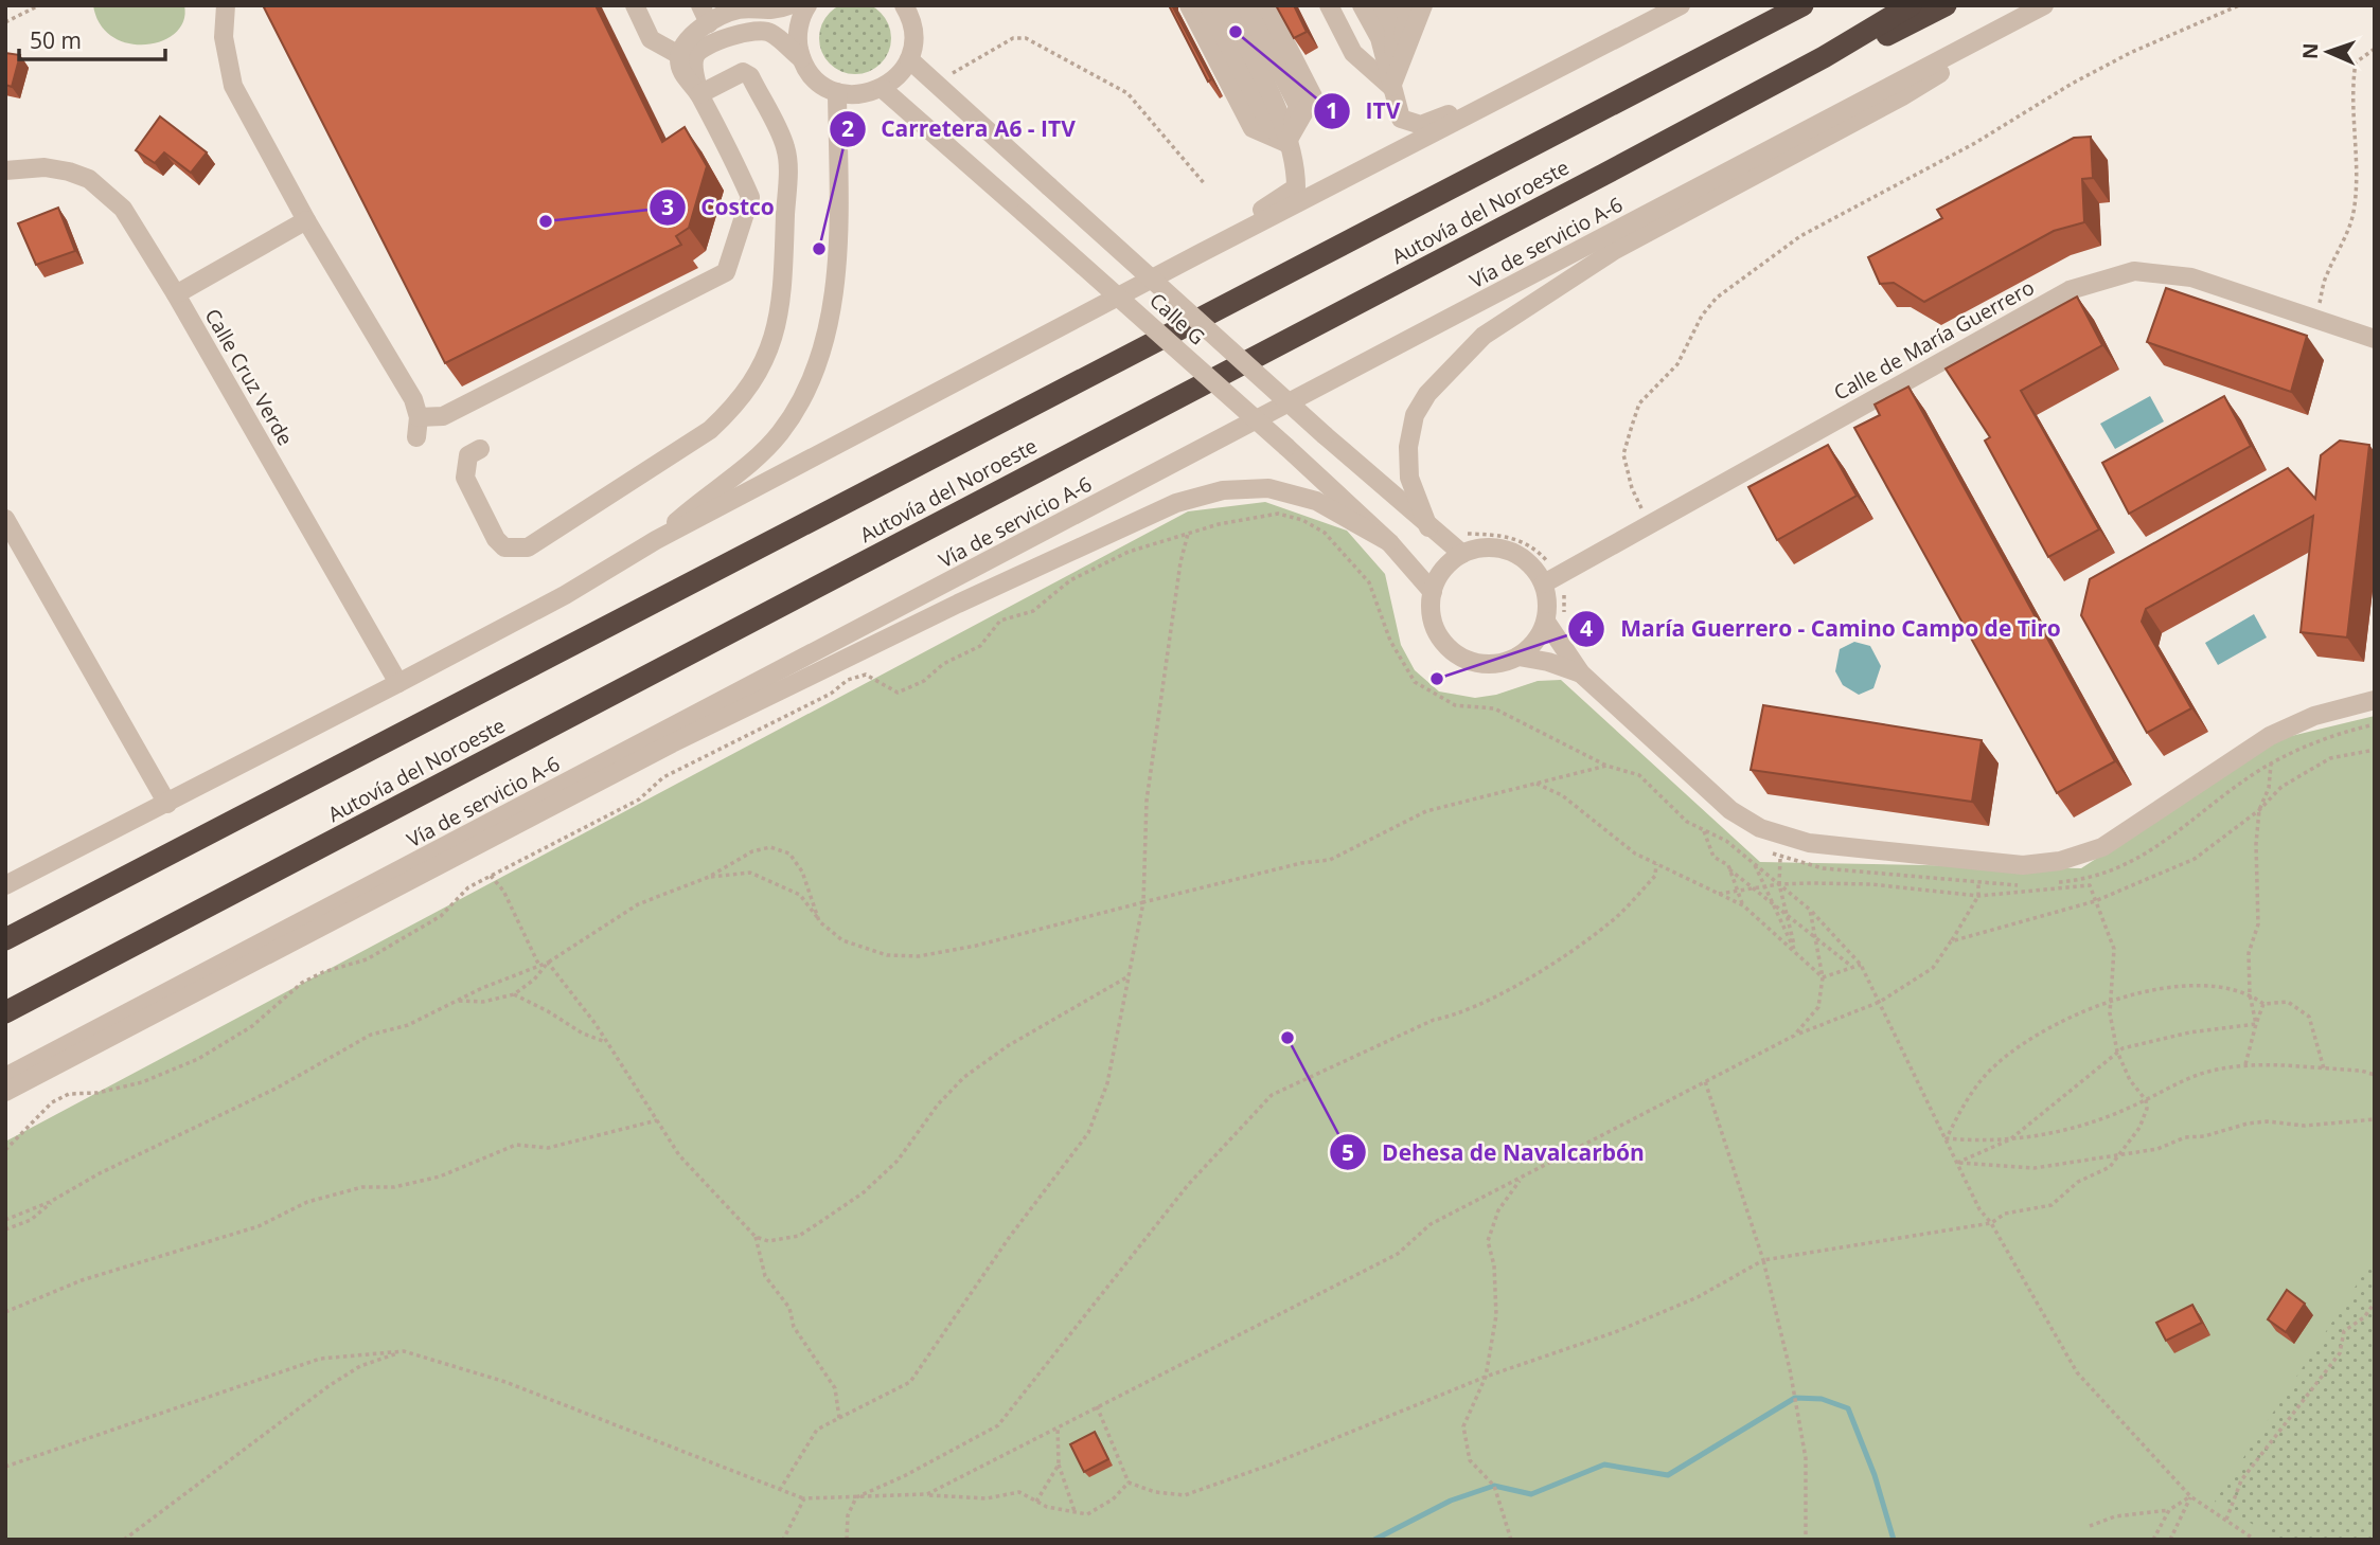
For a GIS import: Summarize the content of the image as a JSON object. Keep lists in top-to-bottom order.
{
  "streets": {
    "highway": ["Autovía del Noroeste"],
    "street": [
      "Vía de servicio A-6",
      "Calle G",
      "Calle de María Guerrero",
      "Calle Cruz Verde"
    ]
  },
  "crossings": [
    ["Calle G", "Calle de María Guerrero"]
  ],
  "places": [
    "ITV",
    "Costco",
    "Carretera A6 - ITV",
    "María Guerrero - Camino Campo de Tiro",
    "Dehesa de Navalcarbón"
  ],
  "scale_bar": "50 m",
  "north": "left"
}
